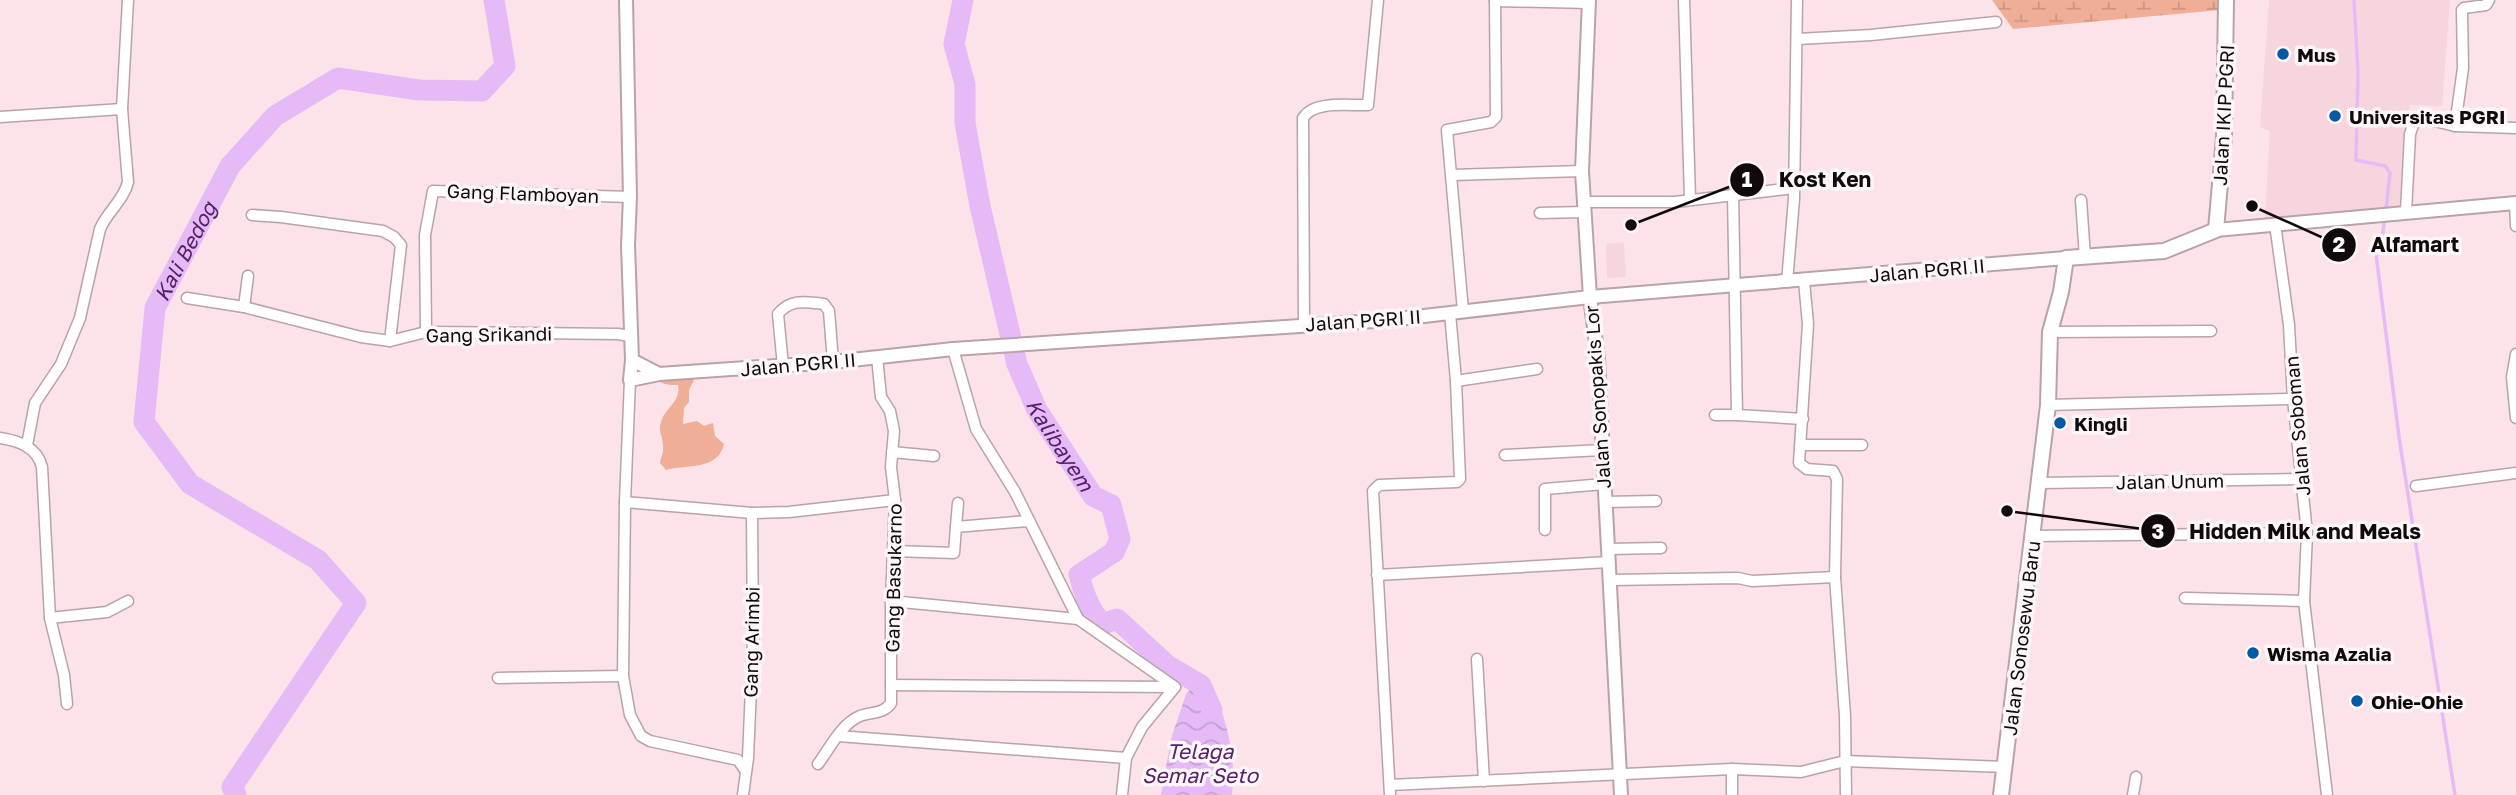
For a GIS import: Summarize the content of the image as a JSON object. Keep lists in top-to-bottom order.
{
  "streets": {
    "main road": ["Jalan IKIP PGRI", "Jalan Sonosewu Baru"],
    "street": [
      "Gang Flamboyan",
      "Jalan PGRI II",
      "Gang Srikandi",
      "Jalan Sonopakis Lor",
      "Jalan Soboman",
      "Jalan Unum",
      "Gang Basukarno",
      "Gang Arimbi"
    ]
  },
  "crossings": [
    ["Gang Flamboyan", "Gang Srikandi"],
    ["Jalan PGRI II", "Jalan Sonopakis Lor"],
    ["Jalan PGRI II", "Gang Basukarno"],
    ["Jalan PGRI II", "Jalan Sonosewu Baru"],
    ["Jalan Soboman", "Jalan Unum"],
    ["Jalan Unum", "Jalan Sonosewu Baru"]
  ],
  "water": ["Kali Bedog", "Kalibayem", "Telaga Semar Seto"],
  "places": [
    "Mus",
    "Universitas PGRI",
    "Alfamart",
    "Kost Ken",
    "Kingli",
    "Hidden Milk and Meals",
    "Wisma Azalia",
    "Ohie-Ohie"
  ]
}
